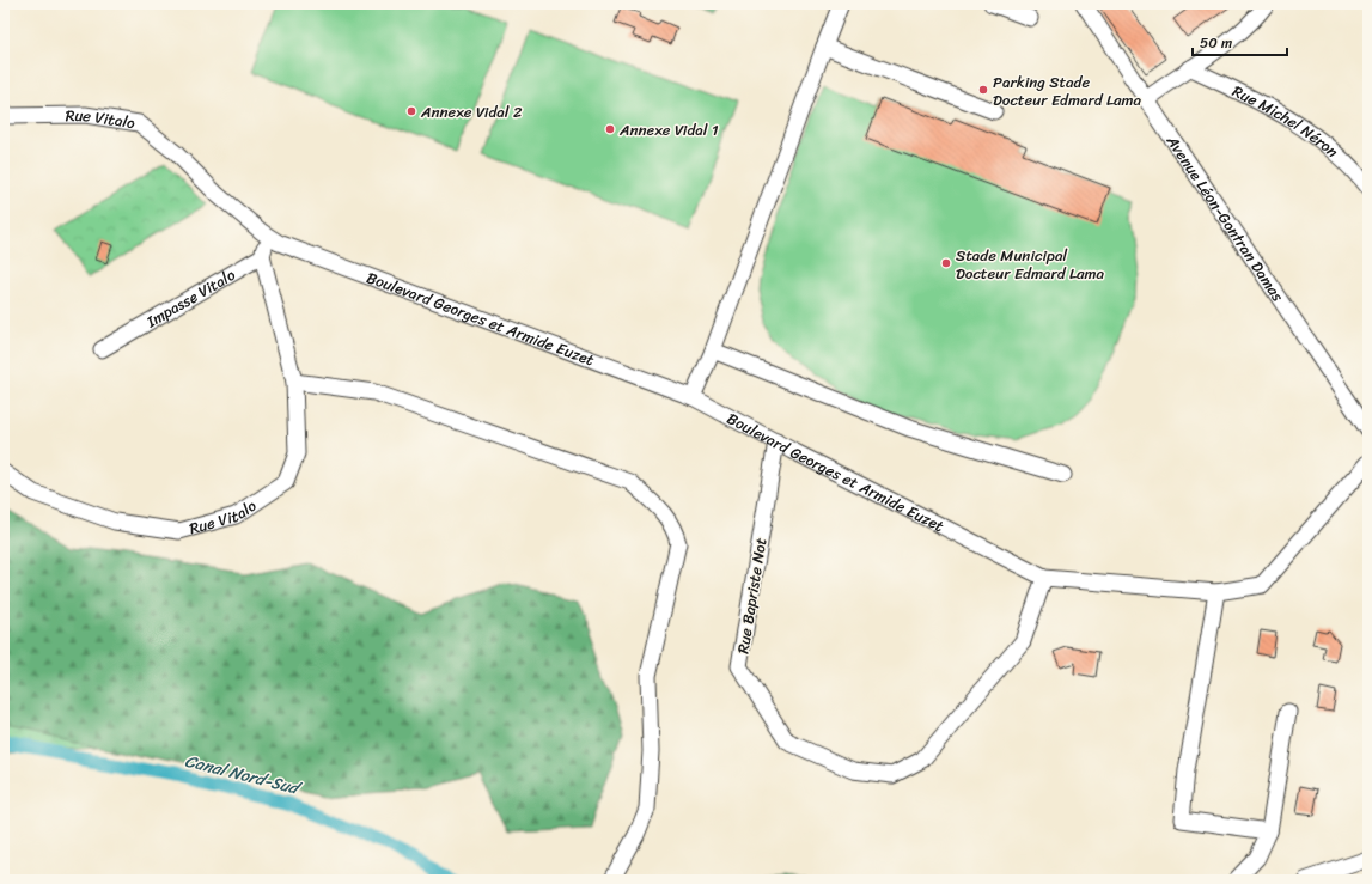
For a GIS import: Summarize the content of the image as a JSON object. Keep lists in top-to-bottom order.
{
  "streets": {
    "street": [
      "Rue Vitalo",
      "Rue Michel Néron",
      "Avenue Léon-Gontran Damas",
      "Impasse Vitalo",
      "Boulevard Georges et Armide Euzet",
      "Rue Bapriste Not"
    ]
  },
  "crossings": [
    ["Rue Vitalo", "Impasse Vitalo"],
    ["Rue Vitalo", "Boulevard Georges et Armide Euzet"],
    ["Boulevard Georges et Armide Euzet", "Rue Bapriste Not"]
  ],
  "water": ["Canal Nord-Sud"],
  "places": [
    "Parking Stade Docteur Edmard Lama",
    "Annexe Vidal 2",
    "Annexe Vidal 1",
    "Stade Municipal Docteur Edmard Lama"
  ],
  "scale_bar": "50 m"
}
